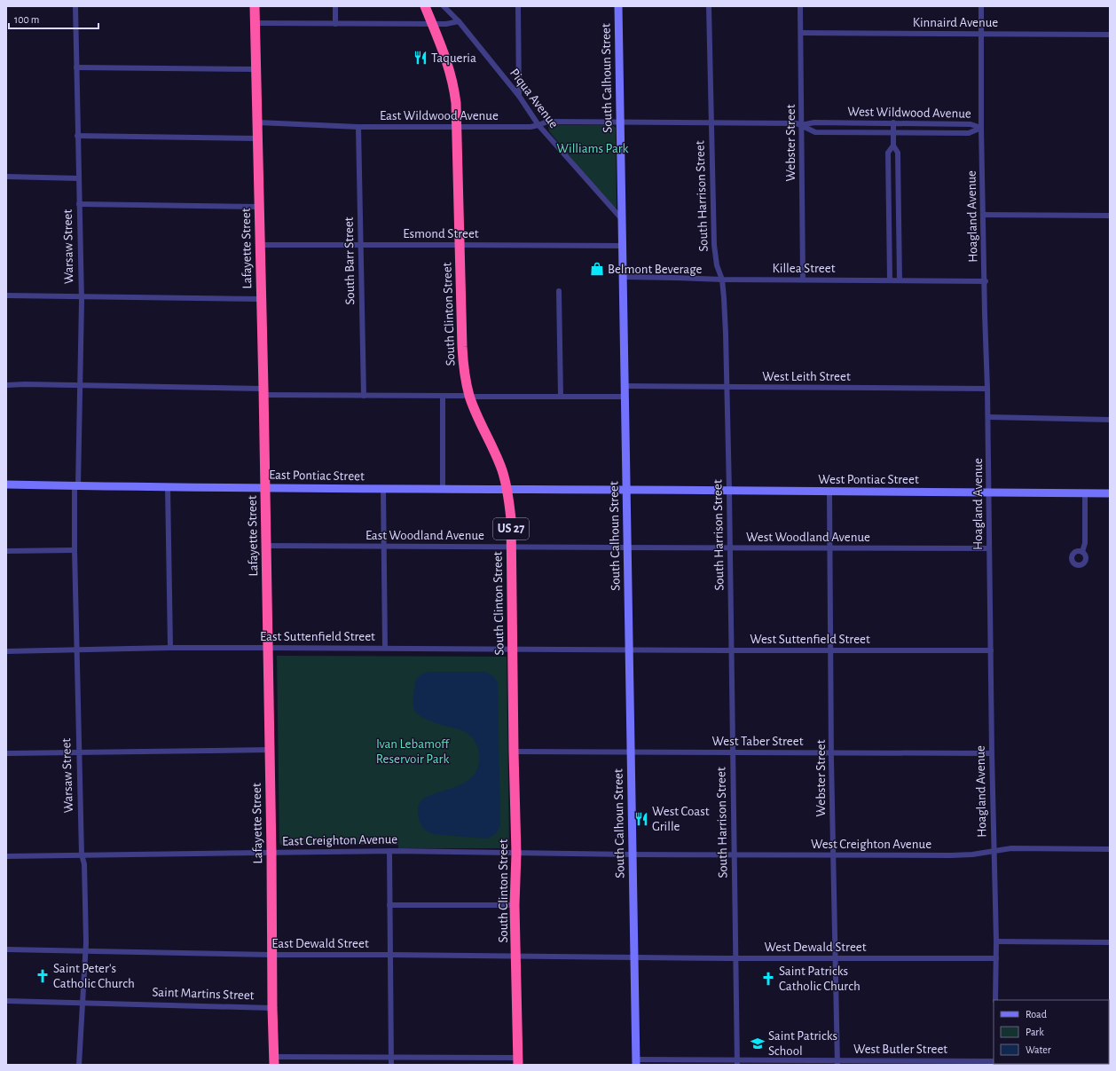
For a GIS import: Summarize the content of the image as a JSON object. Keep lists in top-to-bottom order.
{
  "streets": {
    "highway": ["Lafayette Street", "South Clinton Street", "US 27"],
    "street": [
      "Kinnaird Avenue",
      "South Calhoun Street",
      "Piqua Avenue",
      "West Wildwood Avenue",
      "East Wildwood Avenue",
      "Webster Street",
      "South Harrison Street",
      "Hoagland Avenue",
      "Esmond Street",
      "Warsaw Street",
      "South Barr Street",
      "Killea Street",
      "West Leith Street",
      "East Pontiac Street",
      "West Pontiac Street",
      "East Woodland Avenue",
      "West Woodland Avenue",
      "East Suttenfield Street",
      "West Suttenfield Street",
      "West Taber Street",
      "East Creighton Avenue",
      "West Creighton Avenue",
      "East Dewald Street",
      "West Dewald Street",
      "Saint Martins Street",
      "West Butler Street"
    ]
  },
  "crossings": [
    ["Kinnaird Avenue", "Webster Street"],
    ["Kinnaird Avenue", "Hoagland Avenue"],
    ["South Calhoun Street", "Piqua Avenue"],
    ["South Calhoun Street", "West Wildwood Avenue"],
    ["South Calhoun Street", "East Wildwood Avenue"],
    ["South Calhoun Street", "Esmond Street"],
    ["South Calhoun Street", "Killea Street"],
    ["South Calhoun Street", "West Leith Street"],
    ["South Calhoun Street", "East Pontiac Street"],
    ["South Calhoun Street", "West Pontiac Street"],
    ["South Calhoun Street", "East Woodland Avenue"],
    ["South Calhoun Street", "West Woodland Avenue"],
    ["South Calhoun Street", "East Suttenfield Street"],
    ["South Calhoun Street", "West Suttenfield Street"],
    ["South Calhoun Street", "West Taber Street"],
    ["South Calhoun Street", "East Creighton Avenue"],
    ["South Calhoun Street", "West Creighton Avenue"],
    ["South Calhoun Street", "East Dewald Street"],
    ["South Calhoun Street", "West Dewald Street"],
    ["South Calhoun Street", "West Butler Street"],
    ["Piqua Avenue", "East Wildwood Avenue"],
    ["West Wildwood Avenue", "East Wildwood Avenue"],
    ["West Wildwood Avenue", "Webster Street"],
    ["West Wildwood Avenue", "South Harrison Street"],
    ["West Wildwood Avenue", "Hoagland Avenue"],
    ["East Wildwood Avenue", "Lafayette Street"],
    ["East Wildwood Avenue", "South Barr Street"],
    ["East Wildwood Avenue", "South Clinton Street"],
    ["Webster Street", "Killea Street"],
    ["Webster Street", "West Pontiac Street"],
    ["Webster Street", "West Woodland Avenue"],
    ["Webster Street", "West Suttenfield Street"],
    ["Webster Street", "West Taber Street"],
    ["Webster Street", "West Creighton Avenue"],
    ["Webster Street", "West Dewald Street"],
    ["Webster Street", "West Butler Street"],
    ["South Harrison Street", "Killea Street"],
    ["South Harrison Street", "West Leith Street"],
    ["South Harrison Street", "West Pontiac Street"],
    ["South Harrison Street", "West Woodland Avenue"],
    ["South Harrison Street", "West Suttenfield Street"],
    ["South Harrison Street", "West Taber Street"],
    ["South Harrison Street", "West Creighton Avenue"],
    ["South Harrison Street", "West Dewald Street"],
    ["South Harrison Street", "West Butler Street"],
    ["Hoagland Avenue", "Killea Street"],
    ["Hoagland Avenue", "West Leith Street"],
    ["Hoagland Avenue", "West Pontiac Street"],
    ["Hoagland Avenue", "West Woodland Avenue"],
    ["Hoagland Avenue", "West Suttenfield Street"],
    ["Hoagland Avenue", "West Taber Street"],
    ["Hoagland Avenue", "West Creighton Avenue"],
    ["Hoagland Avenue", "West Dewald Street"],
    ["Esmond Street", "Lafayette Street"],
    ["Esmond Street", "South Barr Street"],
    ["Esmond Street", "South Clinton Street"],
    ["Warsaw Street", "East Pontiac Street"],
    ["Warsaw Street", "East Suttenfield Street"],
    ["Warsaw Street", "East Creighton Avenue"],
    ["Warsaw Street", "East Dewald Street"],
    ["Warsaw Street", "Saint Martins Street"],
    ["Lafayette Street", "East Pontiac Street"],
    ["Lafayette Street", "East Woodland Avenue"],
    ["Lafayette Street", "East Suttenfield Street"],
    ["Lafayette Street", "East Creighton Avenue"],
    ["Lafayette Street", "East Dewald Street"],
    ["Lafayette Street", "Saint Martins Street"],
    ["South Clinton Street", "East Pontiac Street"],
    ["South Clinton Street", "East Woodland Avenue"],
    ["South Clinton Street", "East Suttenfield Street"],
    ["South Clinton Street", "West Taber Street"],
    ["South Clinton Street", "East Creighton Avenue"],
    ["South Clinton Street", "East Dewald Street"],
    ["East Pontiac Street", "West Pontiac Street"],
    ["East Woodland Avenue", "West Woodland Avenue"],
    ["East Suttenfield Street", "West Suttenfield Street"],
    ["East Creighton Avenue", "West Creighton Avenue"],
    ["East Dewald Street", "West Dewald Street"]
  ],
  "parks": ["Williams Park", "Ivan Lebamoff Reservoir Park"],
  "places": {
    "restaurant": ["Taqueria", "West Coast Grille"],
    "shop": ["Belmont Beverage"],
    "church": ["Saint Peter's Catholic Church", "Saint Patricks Catholic Church"],
    "school or university": ["Saint Patricks School"]
  },
  "legend": ["Road", "Park", "Water"],
  "scale_bar": "100 m"
}
